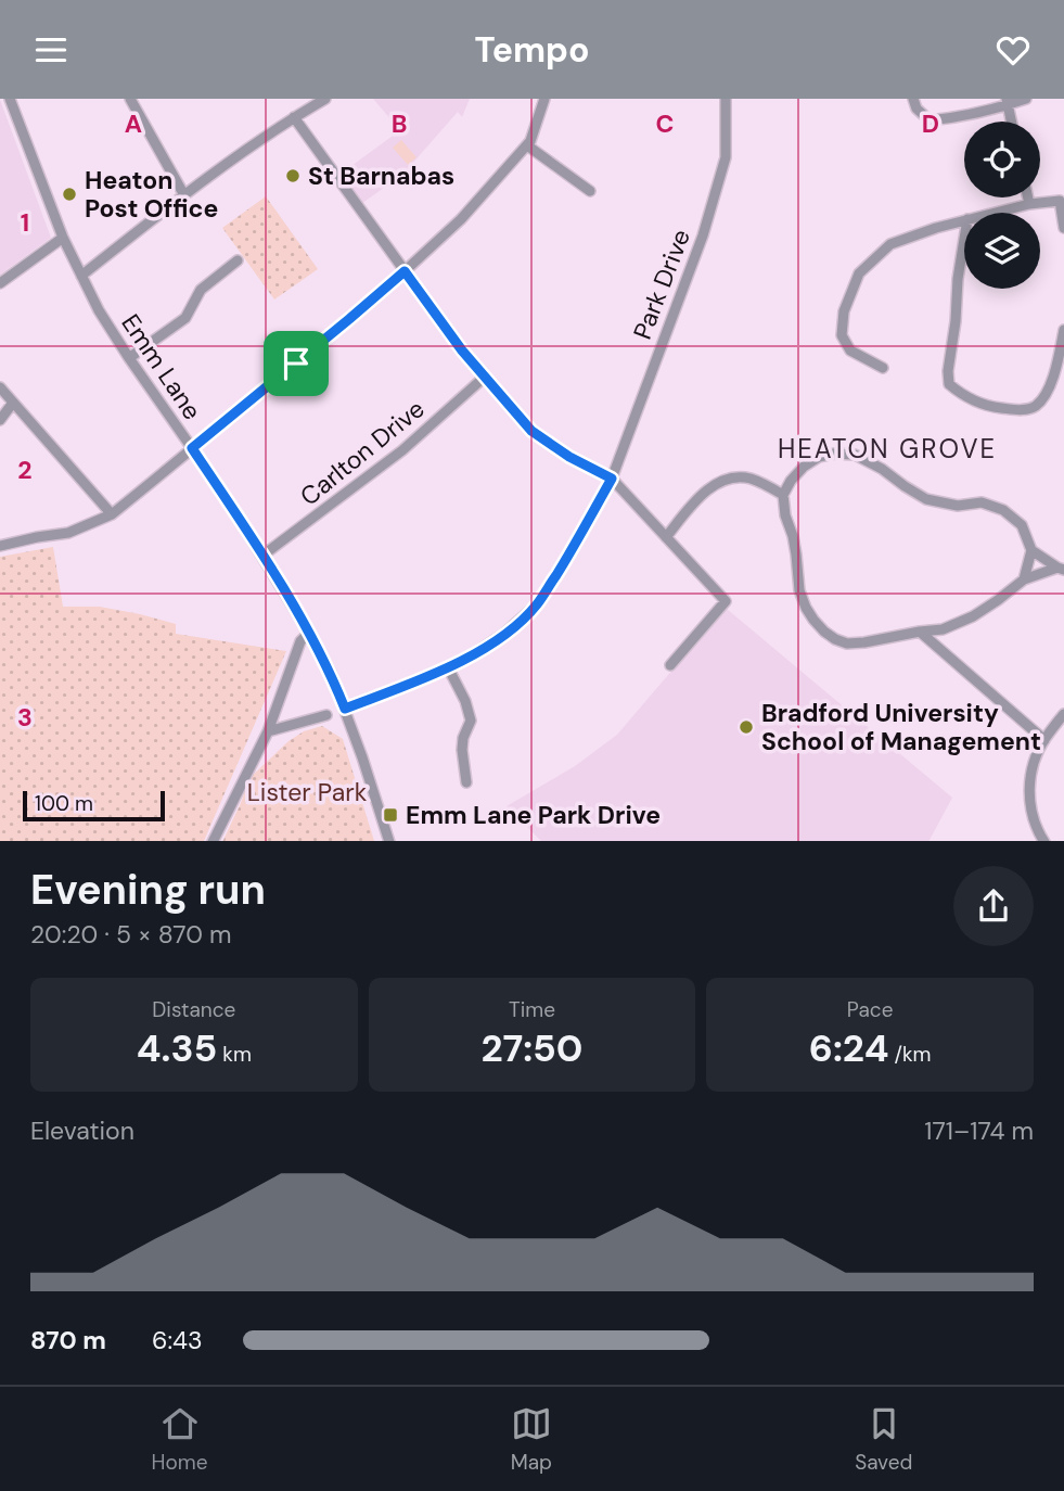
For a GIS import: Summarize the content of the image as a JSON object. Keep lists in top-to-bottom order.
{
  "streets": {
    "street": ["Park Drive", "Emm Lane", "Carlton Drive"]
  },
  "crossings": [
    ["Park Drive", "Emm Lane"],
    ["Emm Lane", "Carlton Drive"]
  ],
  "districts": ["HEATON GROVE"],
  "parks": ["Lister Park"],
  "places": {
    "other": ["St Barnabas", "Heaton Post Office", "Bradford University School of Management"],
    "transit": ["Emm Lane Park Drive"]
  },
  "scale_bar": "100 m",
  "page": {
    "header": "Tempo",
    "scale": "100 m",
    "heading": ["Evening run", "20:20 · 5 × 870 m"],
    "stats": [
      ["Distance", "4.35 km"],
      ["Time", "27:50"],
      ["Pace", "6:24 /km"]
    ],
    "chart": ["Elevation", "171–174 m"],
    "list": [
      {
        "name": "870 m",
        "note": "6:43"
      }
    ],
    "tabs": ["Home", "Map", "Saved"]
  },
  "grid": {
    "columns": [
      "A",
      "B",
      "C",
      "D"
    ],
    "rows": ["1", "2", "3"]
  }
}
